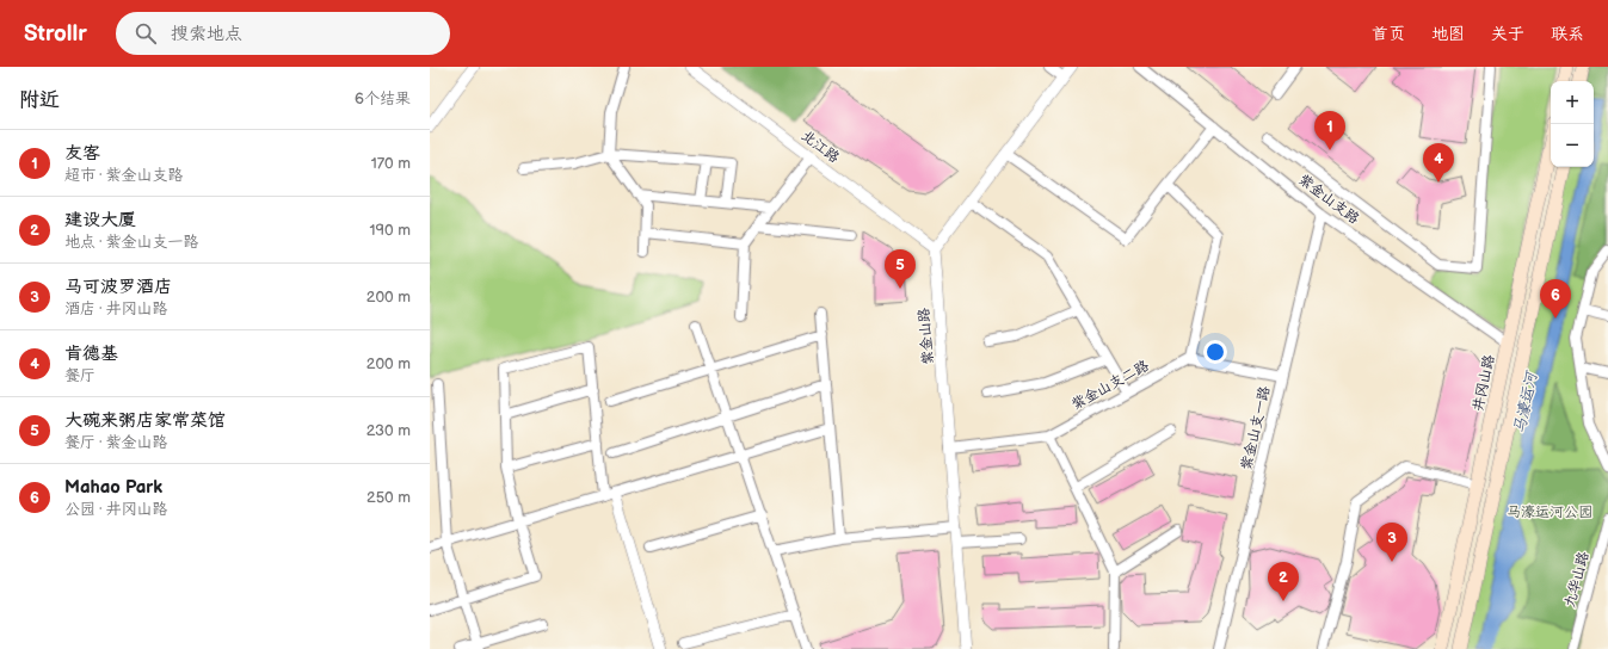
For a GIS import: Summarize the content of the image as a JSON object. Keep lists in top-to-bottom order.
{
  "streets": {
    "main road": ["井冈山路"],
    "street": [
      "北江路",
      "紫金山支路",
      "紫金山路",
      "紫金山支二路",
      "紫金山支一路",
      "九华山路"
    ]
  },
  "crossings": [
    ["北江路", "紫金山路"],
    ["紫金山支路", "井冈山路"],
    ["紫金山支路", "紫金山支一路"],
    ["紫金山路", "紫金山支二路"]
  ],
  "water": ["马濠运河"],
  "parks": ["马濠运河公园"],
  "page": {
    "header": "Strollr",
    "search": "搜索地点",
    "nav": [
      "首页",
      "地图",
      "关于",
      "联系"
    ],
    "heading": ["附近", "6个结果"],
    "map_buttons": ["+", "−"],
    "pins": [
      "1",
      "4",
      "5",
      "6",
      "3",
      "2"
    ],
    "list": [
      {
        "mark": "1",
        "name": "友客",
        "note": "超市 · 紫金山支路",
        "value": "170 m"
      },
      {
        "mark": "2",
        "name": "建设大厦",
        "note": "地点 · 紫金山支一路",
        "value": "190 m"
      },
      {
        "mark": "3",
        "name": "马可波罗酒店",
        "note": "酒店 · 井冈山路",
        "value": "200 m"
      },
      {
        "mark": "4",
        "name": "肯德基",
        "note": "餐厅",
        "value": "200 m"
      },
      {
        "mark": "5",
        "name": "大碗来粥店家常菜馆",
        "note": "餐厅 · 紫金山路",
        "value": "230 m"
      },
      {
        "mark": "6",
        "name": "Mahao Park",
        "note": "公园 · 井冈山路",
        "value": "250 m"
      }
    ]
  }
}
